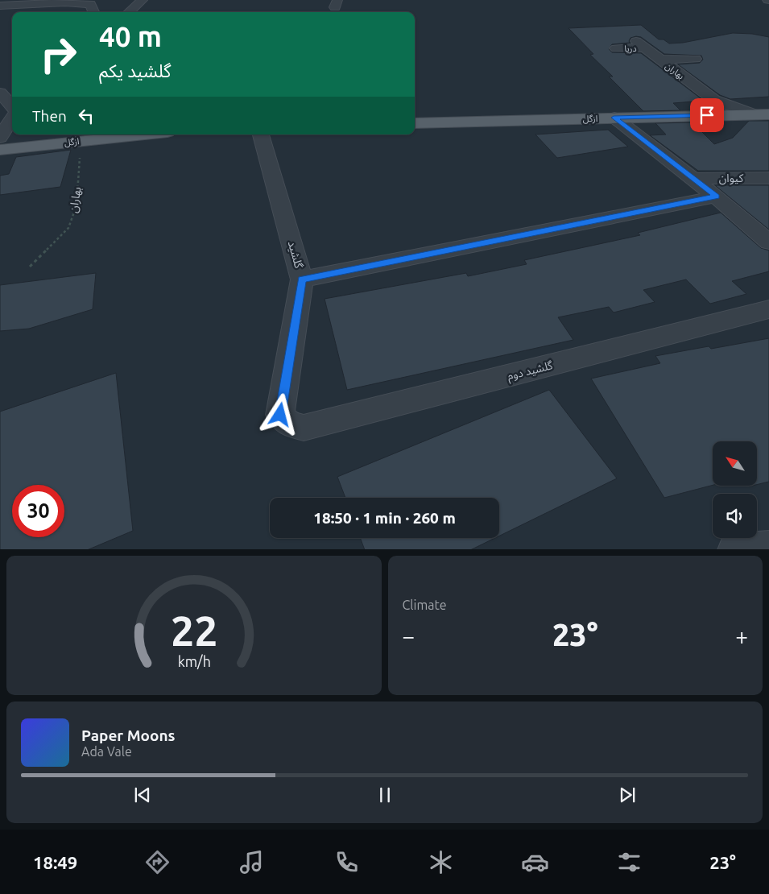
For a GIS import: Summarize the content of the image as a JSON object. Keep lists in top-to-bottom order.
{
  "streets": {
    "main road": ["ازگل"],
    "street": [
      "دریا",
      "بهاران",
      "کیوان",
      "گلشید",
      "گلشيد دوم"
    ]
  },
  "crossings": [
    ["دریا", "بهاران"],
    ["بهاران", "ازگل"],
    ["گلشید", "گلشيد دوم"]
  ],
  "north": "top left",
  "page": {
    "turn": ["40 m", "گلشيد يكم"],
    "then": "Then",
    "limit": "30",
    "trip": "18:50 · 1 min · 260 m",
    "tile": "Climate",
    "heat": ["−", "23°", "+"],
    "song": ["Paper Moons", "Ada Vale"],
    "tabs": ["18:49", "23°"],
    "gauge": ["22", "km/h"]
  }
}
